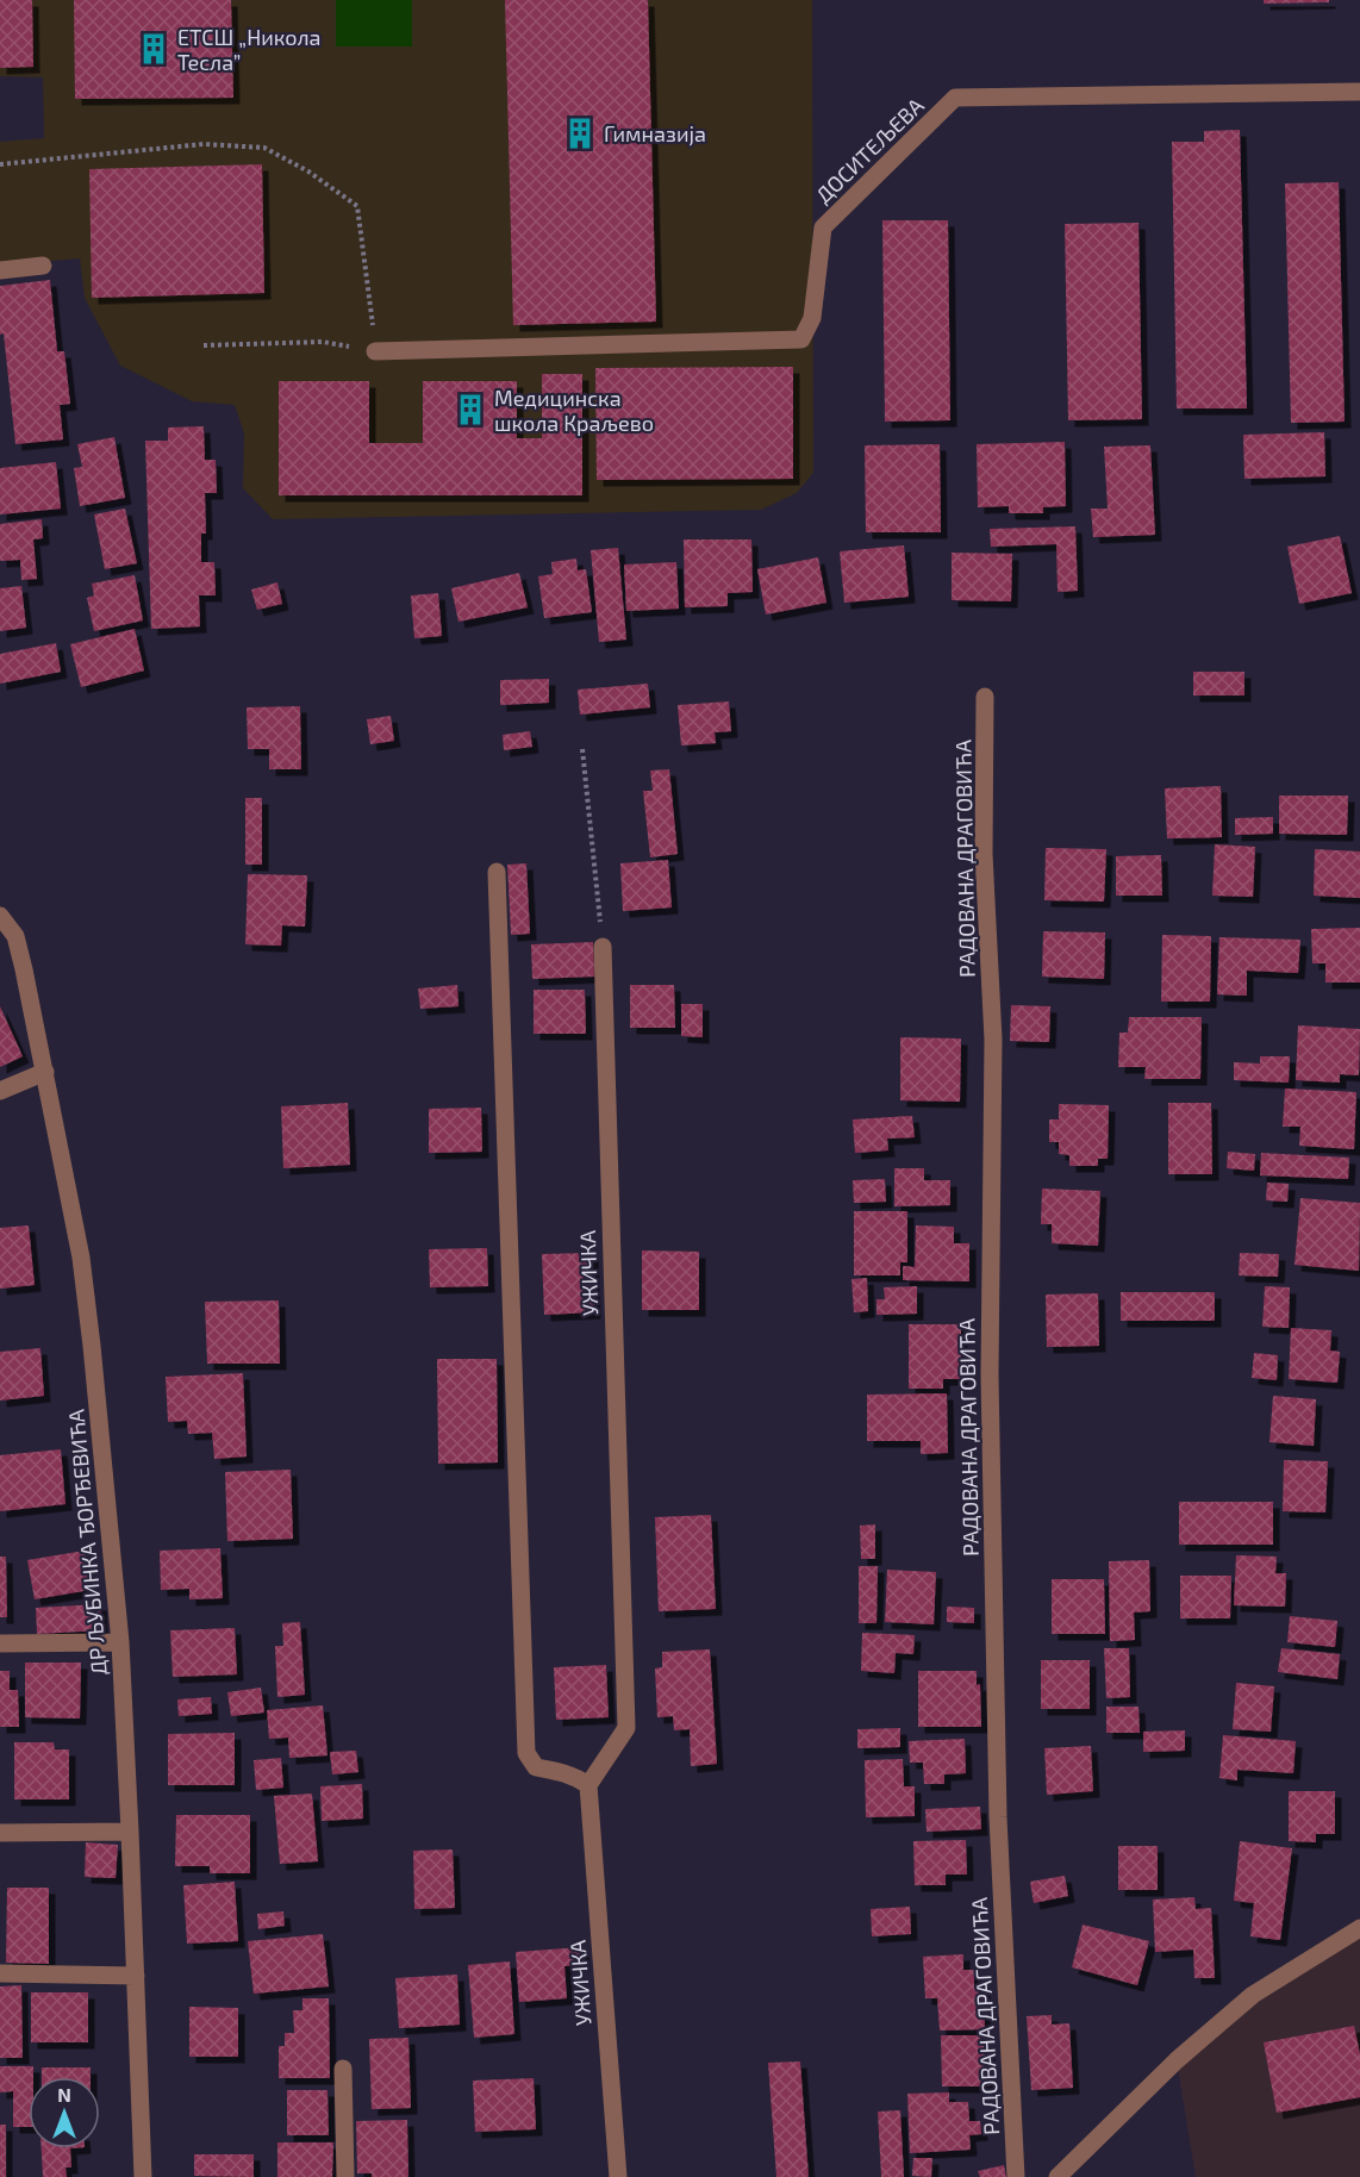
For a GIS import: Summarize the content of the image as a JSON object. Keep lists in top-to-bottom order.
{
  "streets": {
    "street": [
      "ДОСИТЕЉЕВА",
      "РАДОВАНА ДРАГОВИЋА",
      "УЖИЧКА",
      "ДР ЉУБИНКА ЂОРЂЕВИЋА"
    ]
  },
  "places": {
    "building": ["ЕТСШ „Никола Тесла”", "Гимназија", "Медицинска школа Краљево"]
  },
  "north": "top"
}
